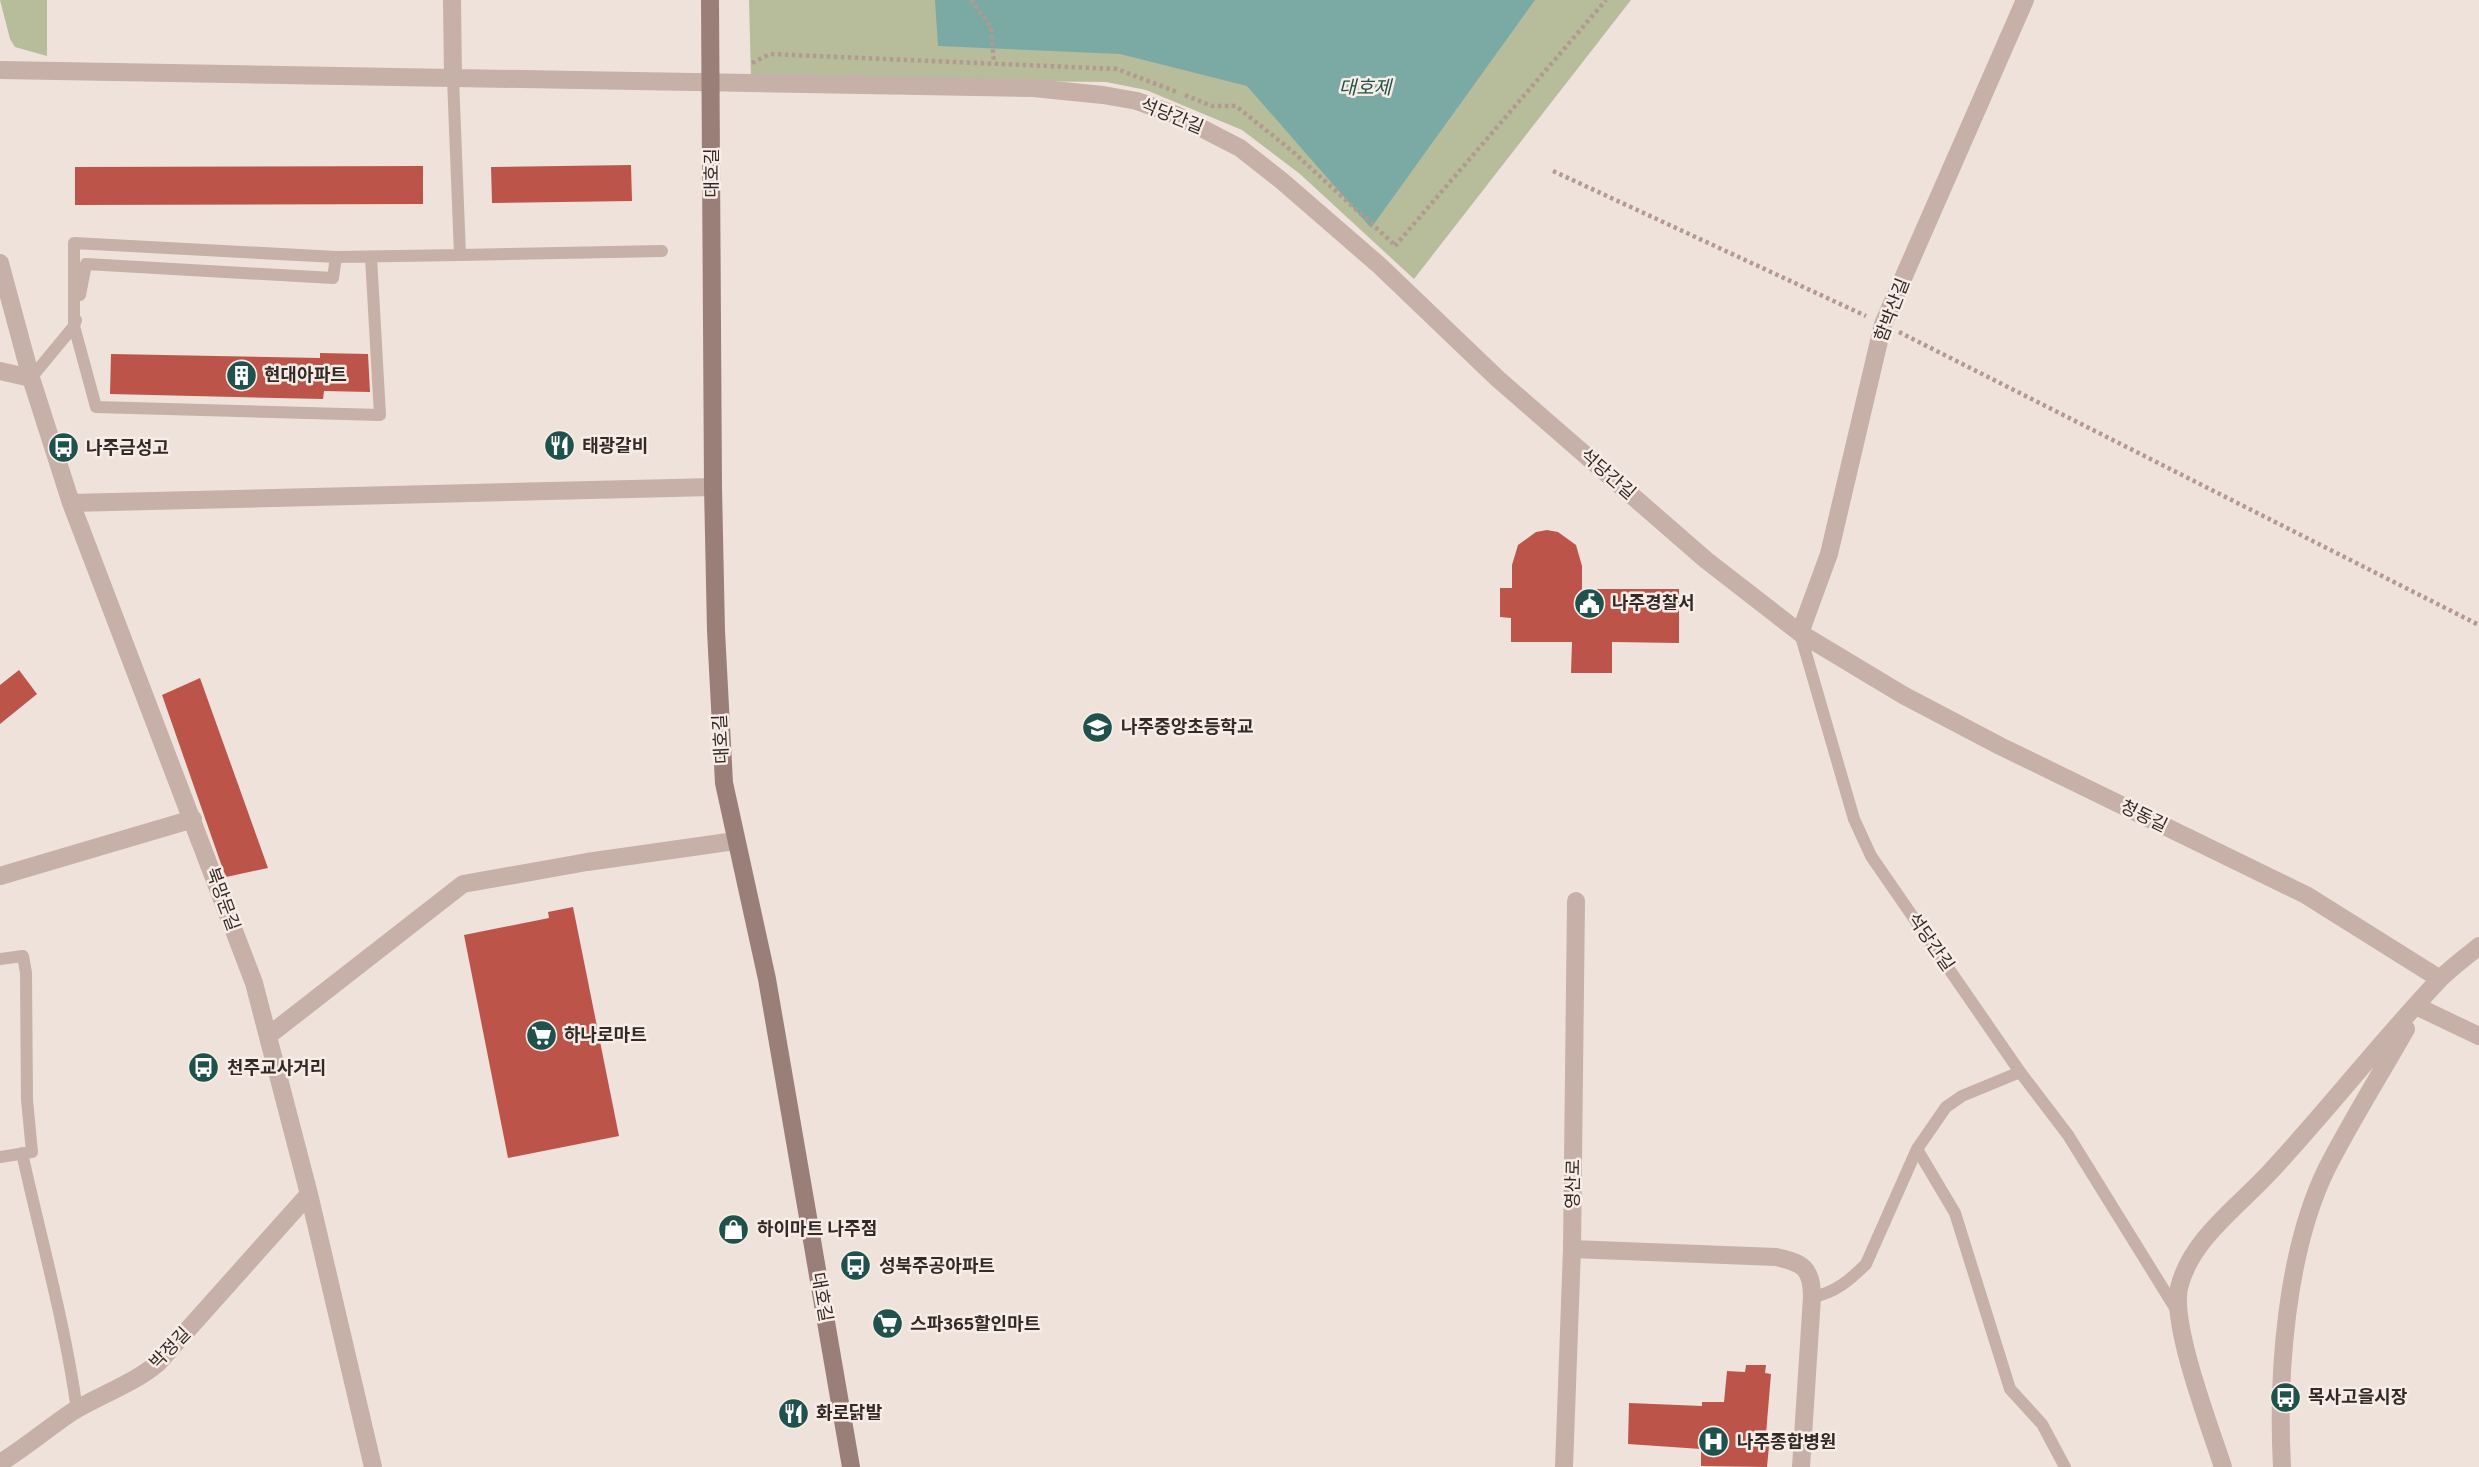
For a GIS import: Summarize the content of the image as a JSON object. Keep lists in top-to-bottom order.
{
  "streets": {
    "street": [
      "석당간길",
      "대호길",
      "함박산길",
      "청동길",
      "북망문길",
      "영산로",
      "박정길"
    ]
  },
  "crossings": [
    ["석당간길", "대호길"],
    ["석당간길", "함박산길"],
    ["석당간길", "청동길"],
    ["함박산길", "청동길"],
    ["북망문길", "박정길"]
  ],
  "water": ["대호제"],
  "places": {
    "building": ["현대아파트"],
    "restaurant": ["태광갈비", "화로닭발"],
    "bus stop": [
      "나주금성고",
      "천주교사거리",
      "성북주공아파트",
      "목사고을시장"
    ],
    "public building": ["나주경찰서"],
    "school or university": ["나주중앙초등학교"],
    "supermarket": ["하나로마트", "스파365할인마트"],
    "shop": ["하이마트 나주점"],
    "hospital": ["나주종합병원"]
  }
}
